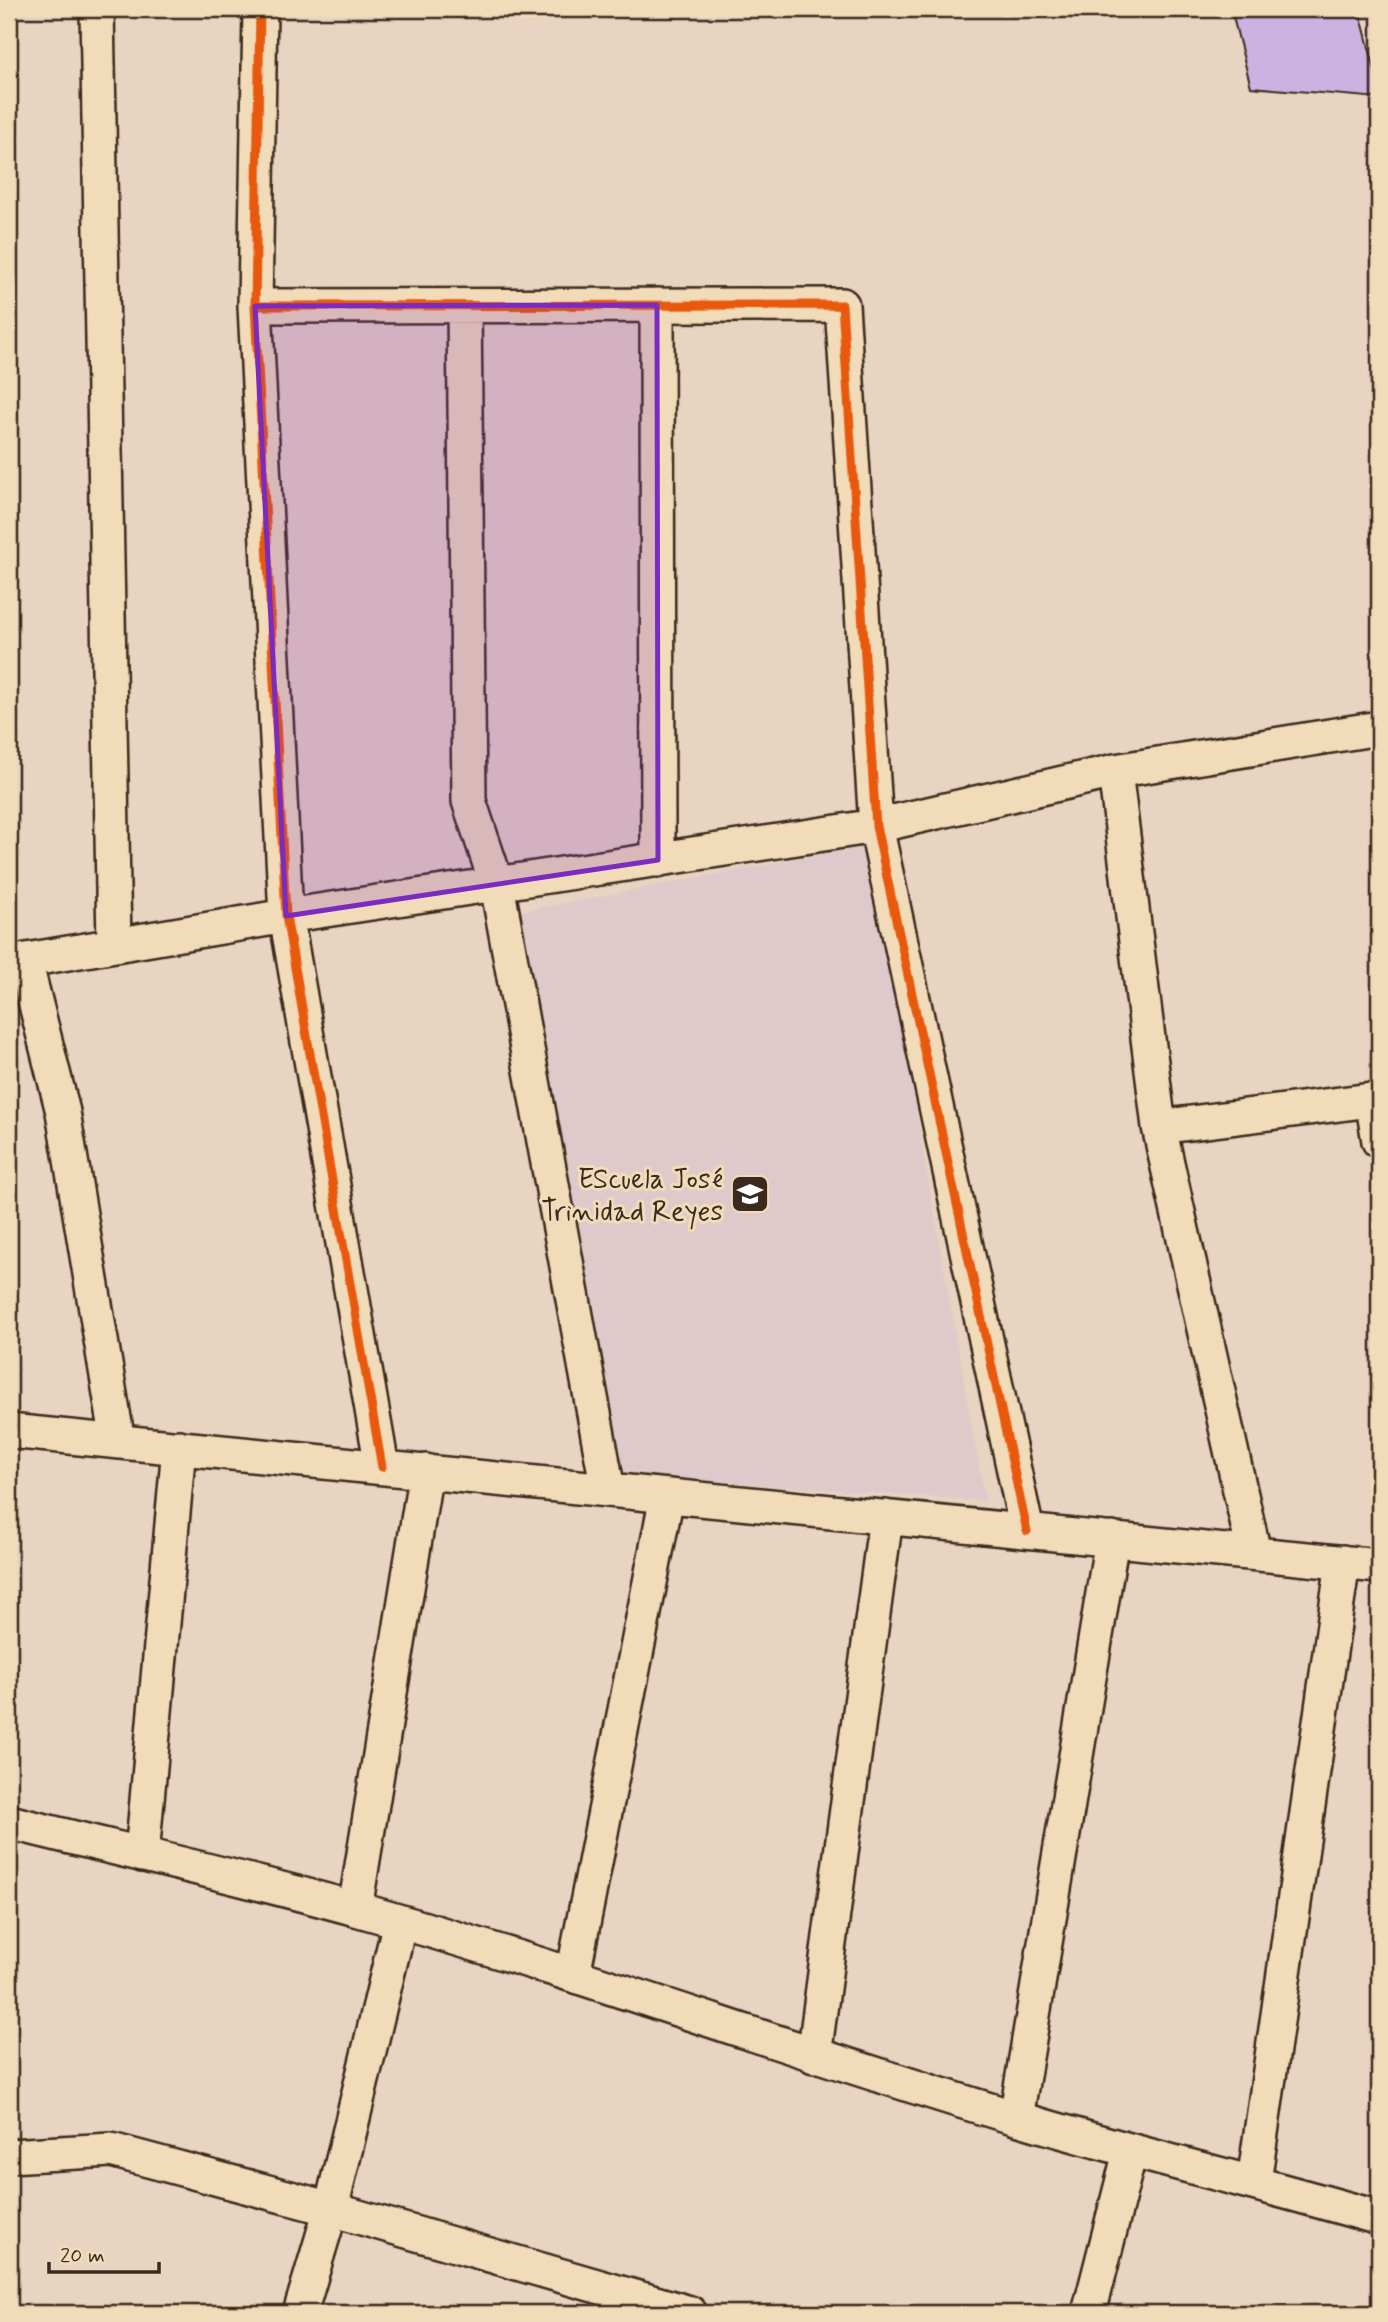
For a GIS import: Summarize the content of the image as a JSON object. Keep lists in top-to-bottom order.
{
  "places": {
    "school or university": ["EScuela José Trinidad Reyes"]
  },
  "scale_bar": "20 m"
}
